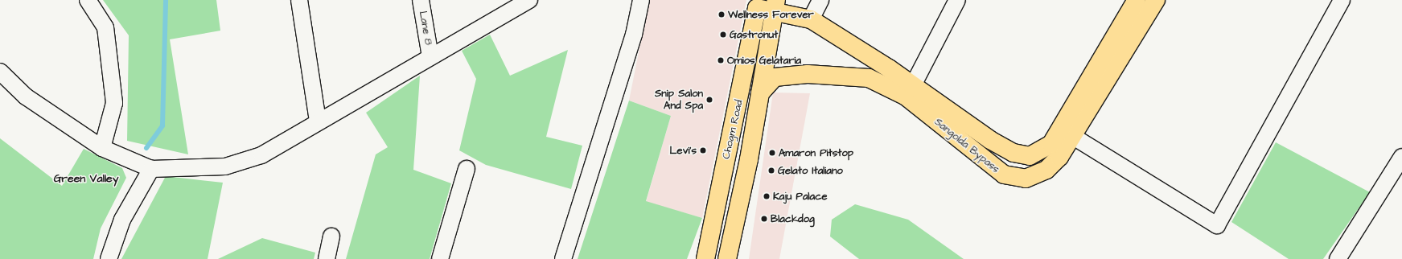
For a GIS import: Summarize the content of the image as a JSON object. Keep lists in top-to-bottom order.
{
  "streets": {
    "main road": ["Chogm Road", "Sangolda Bypass"],
    "street": ["Lane 8"]
  },
  "crossings": [
    ["Chogm Road", "Sangolda Bypass"]
  ],
  "districts": ["Green Valley"],
  "places": [
    "Wellness Forever",
    "Gastronut",
    "Omios Gelataria",
    "Snip Salon And Spa",
    "Levi's",
    "Amaron Pitstop",
    "Gelato Italiano",
    "Kaju Palace",
    "Blackdog"
  ]
}
